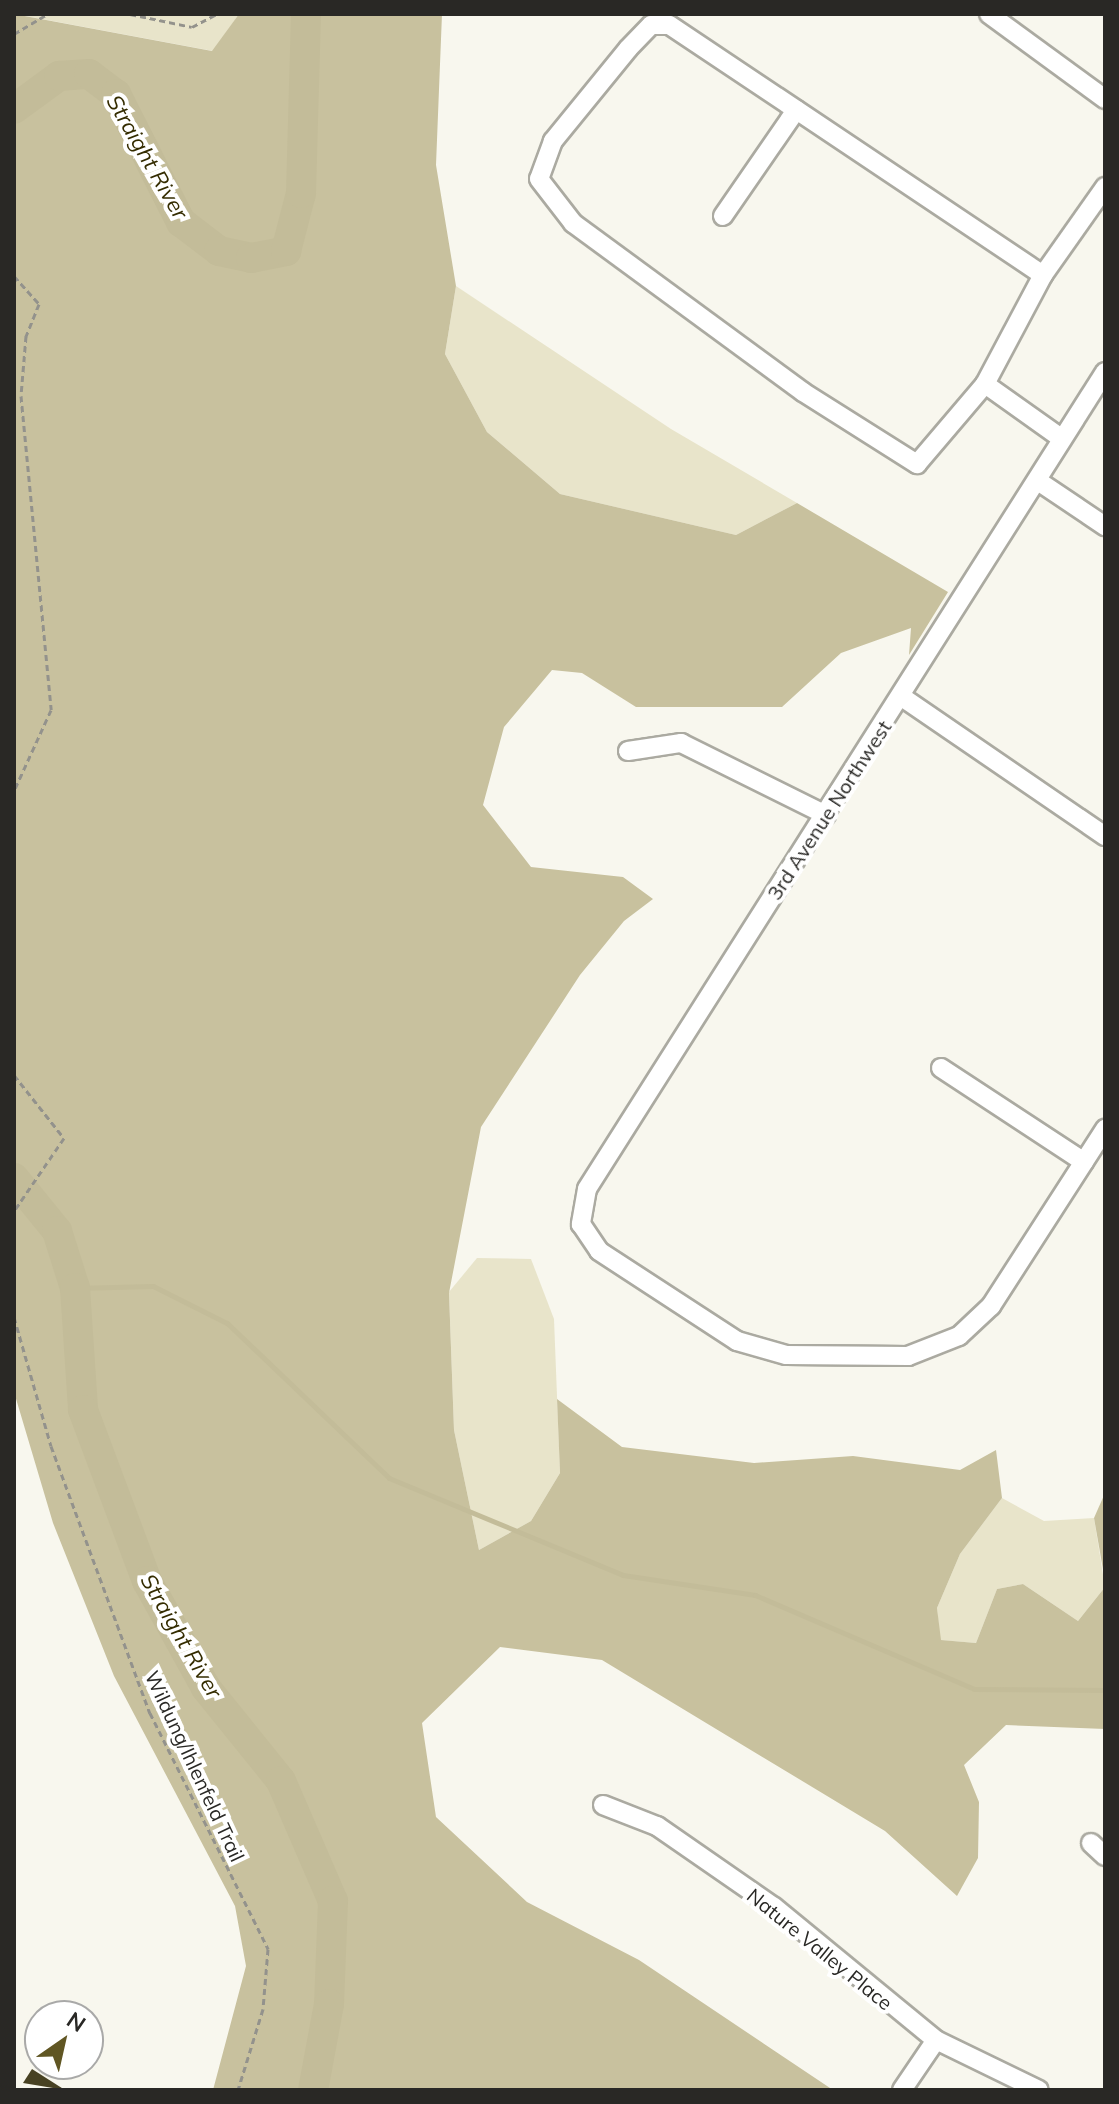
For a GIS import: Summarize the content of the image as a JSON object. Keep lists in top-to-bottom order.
{
  "streets": {
    "street": ["3rd Avenue Northwest", "Nature Valley Place"],
    "path": ["Wildung/Ihlenfeld Trail"]
  },
  "water": ["Straight River"],
  "north": "top right"
}
